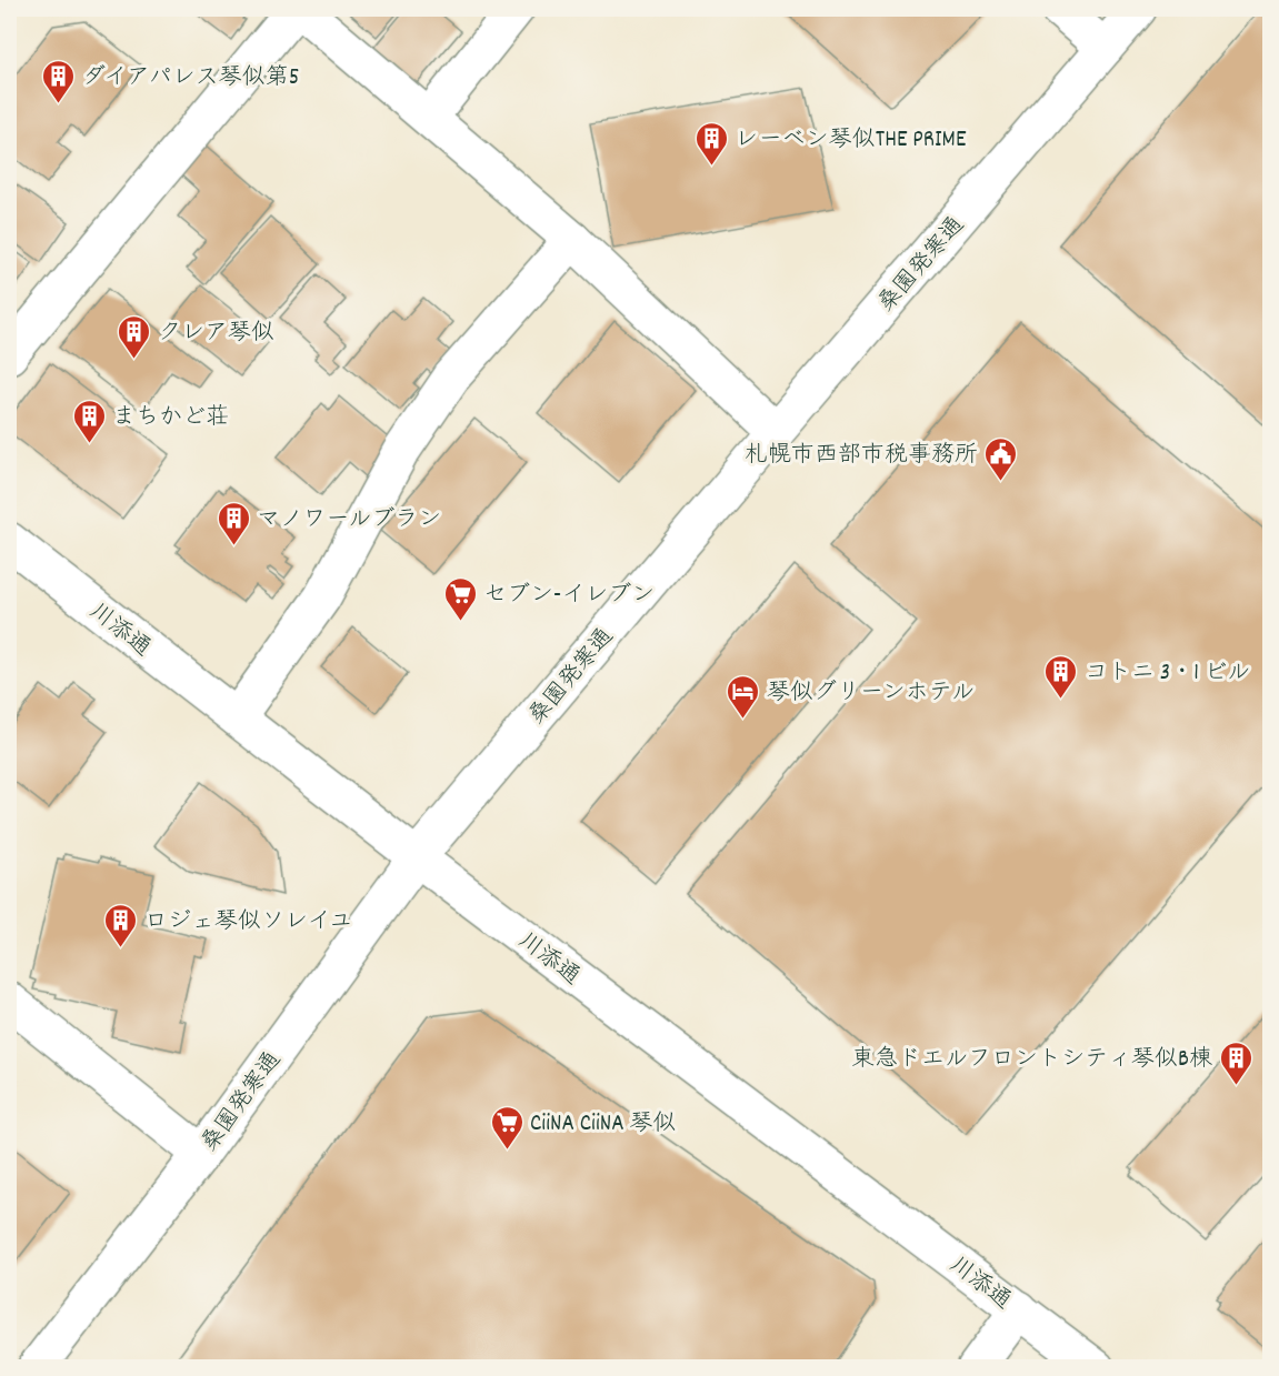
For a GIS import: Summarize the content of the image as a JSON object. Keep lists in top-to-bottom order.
{
  "streets": {
    "street": ["桑園発寒通", "川添通"]
  },
  "crossings": [
    ["桑園発寒通", "川添通"]
  ],
  "places": {
    "building": [
      "ダイアパレス琴似第5",
      "レーベン琴似THE PRIME",
      "クレア琴似",
      "まちかど荘",
      "マノワールブラン",
      "コトニ 3・1 ビル",
      "ロジェ琴似ソレイユ",
      "東急ドエルフロントシティ琴似B棟"
    ],
    "public building": ["札幌市西部市税事務所"],
    "supermarket": ["セブン-イレブン", "CiiNA CiiNA 琴似"],
    "hotel": ["琴似グリーンホテル"]
  }
}
